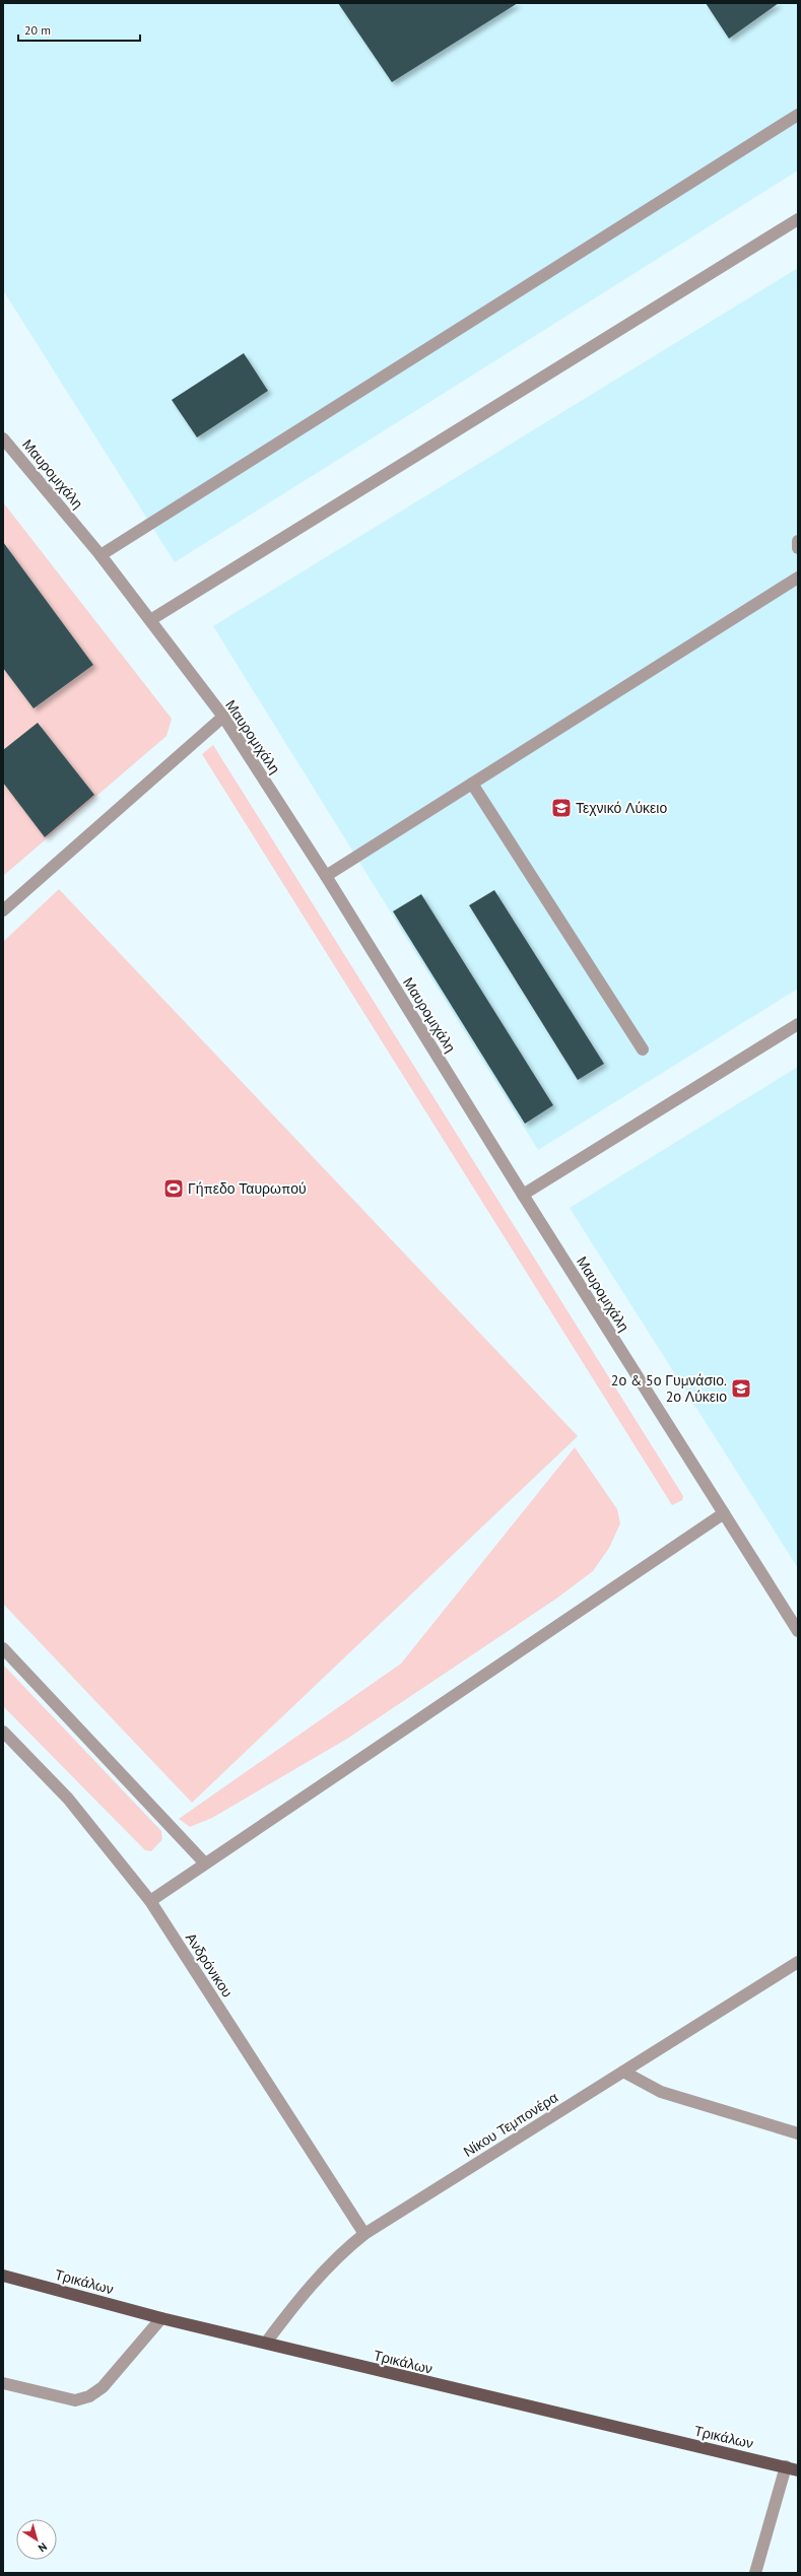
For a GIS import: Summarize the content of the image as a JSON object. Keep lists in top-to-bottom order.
{
  "streets": {
    "main road": ["Τρικάλων"],
    "street": ["Μαυρομιχάλη", "Ανδρόνικου", "Νίκου Τεμπονέρα"]
  },
  "crossings": [
    ["Ανδρόνικου", "Νίκου Τεμπονέρα"],
    ["Νίκου Τεμπονέρα", "Τρικάλων"]
  ],
  "places": {
    "school or university": ["Τεχνικό Λύκειο", "2ο & 5ο Γυμνάσιο. 2ο Λύκειο"],
    "sports": ["Γήπεδο Ταυρωπού"]
  },
  "scale_bar": "20 m",
  "north": "bottom right"
}
